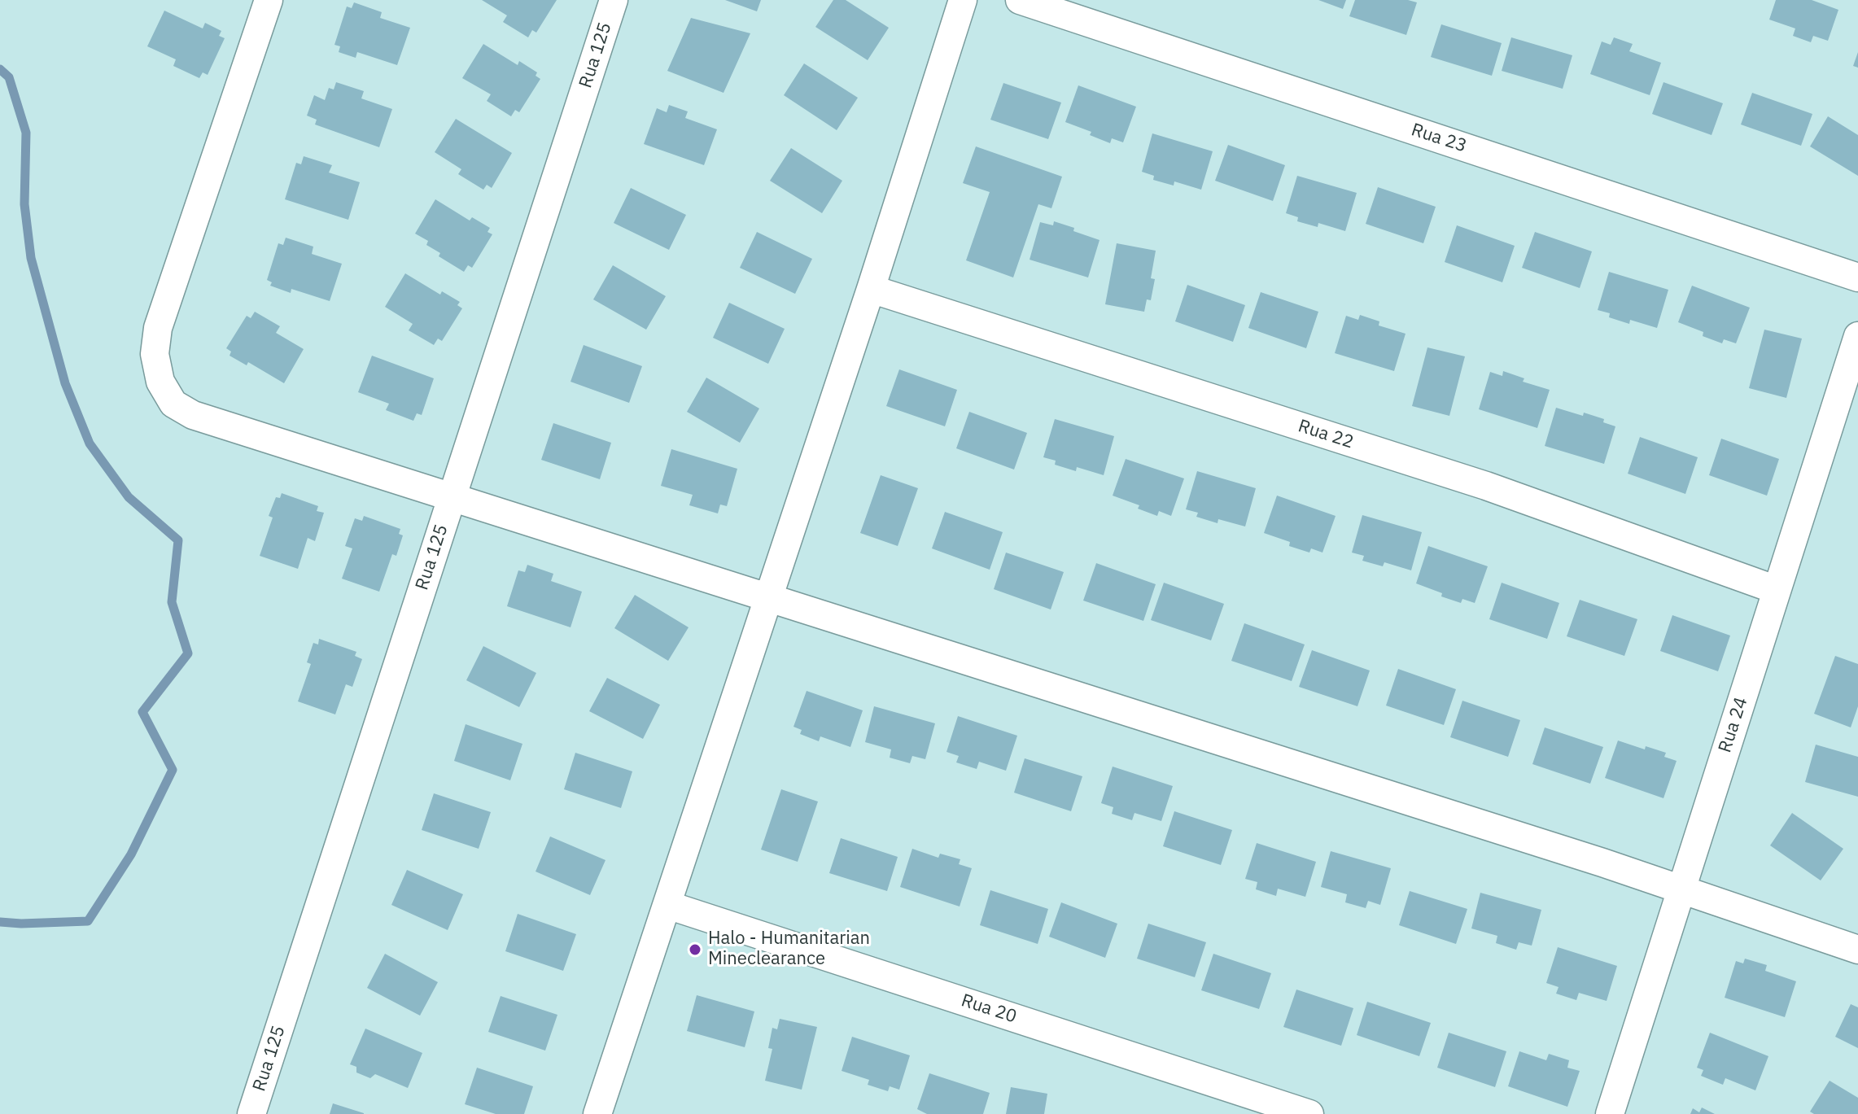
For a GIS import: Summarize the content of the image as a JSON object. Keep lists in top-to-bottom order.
{
  "streets": {
    "street": [
      "Rua 125",
      "Rua 23",
      "Rua 22",
      "Rua 24",
      "Rua 20"
    ]
  },
  "crossings": [
    ["Rua 22", "Rua 24"]
  ],
  "places": ["Halo - Humanitarian Mineclearance"]
}
